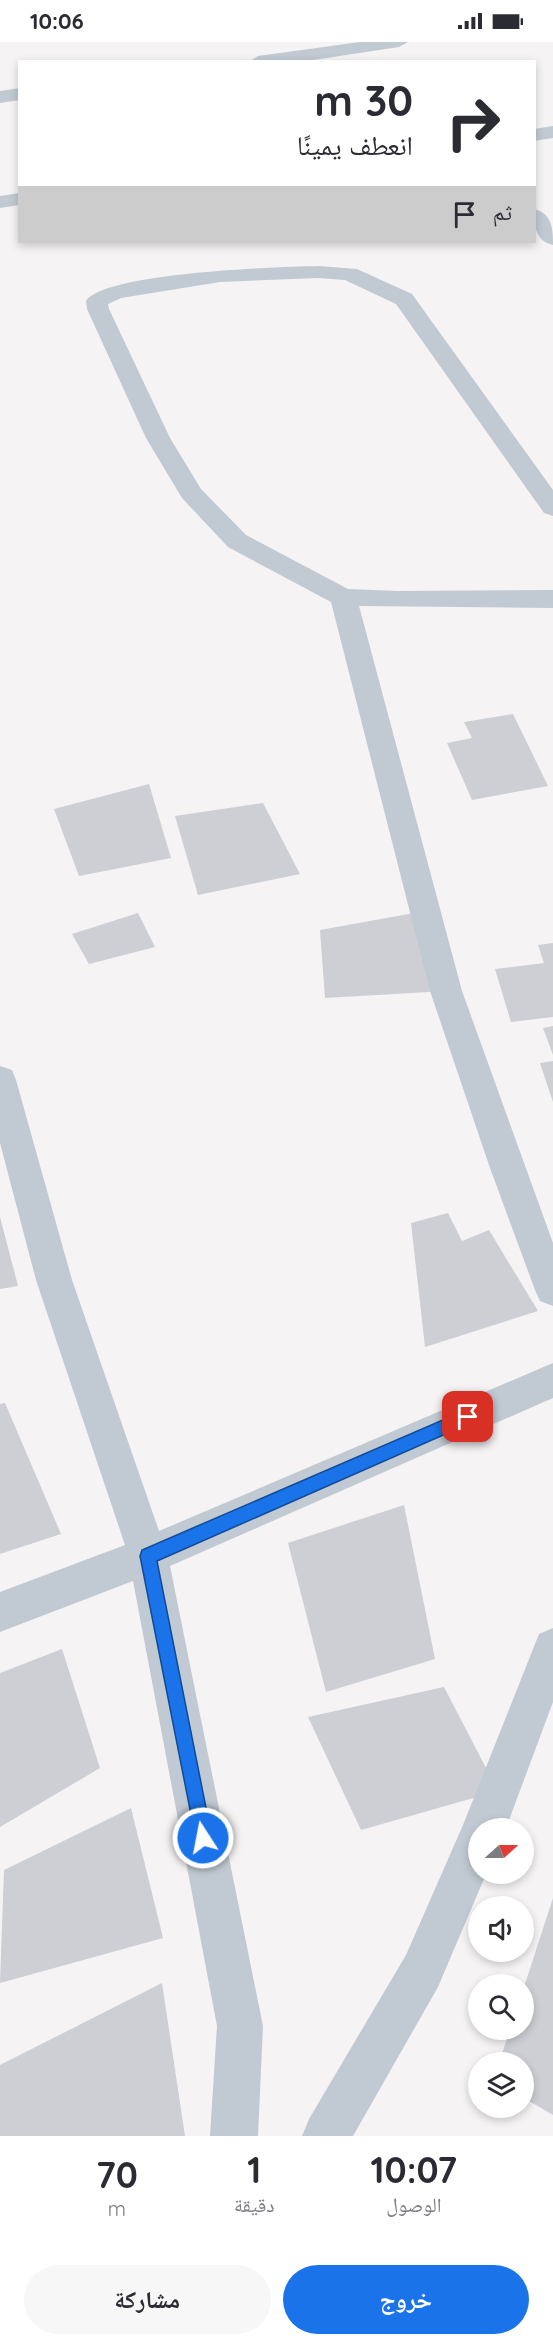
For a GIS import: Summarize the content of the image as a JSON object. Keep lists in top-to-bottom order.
{
  "north": "right",
  "page": {
    "status": "10:06",
    "turn": ["30 m", "انعطف يمينًا"],
    "then": "ثم",
    "eta": [
      "10:07",
      "الوصول",
      "1",
      "دقيقة",
      "70",
      "m"
    ],
    "buttons": ["خروج", "مشاركة"]
  }
}
